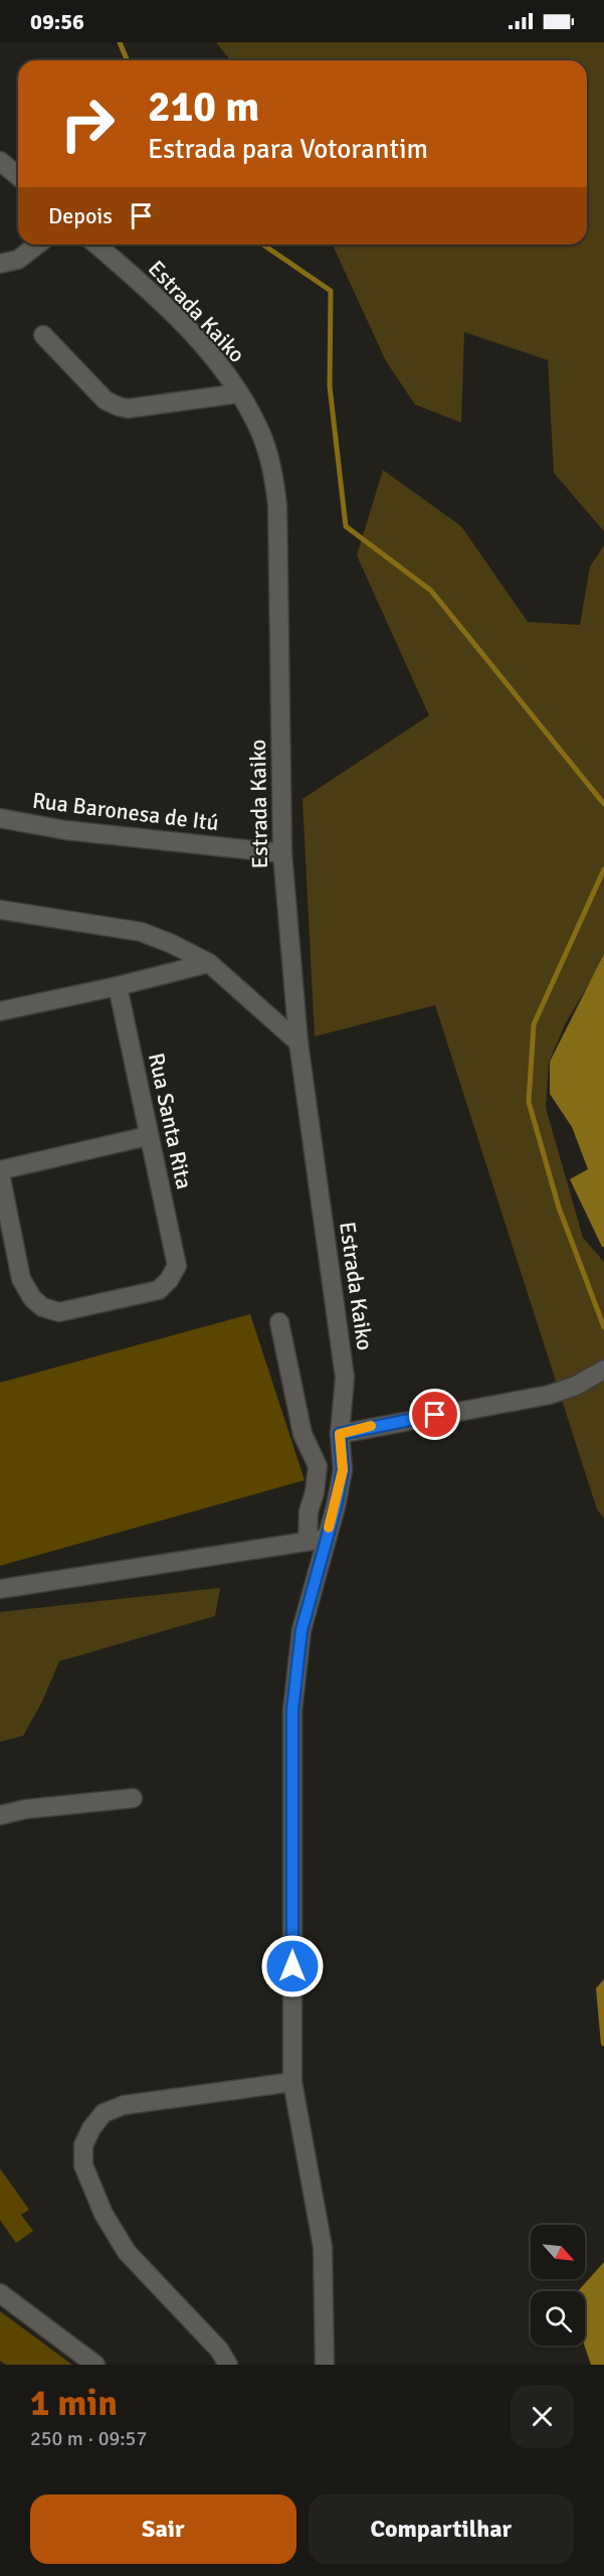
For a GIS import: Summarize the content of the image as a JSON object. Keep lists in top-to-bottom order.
{
  "streets": {
    "street": ["Estrada Kaiko", "Rua Baronesa de Itú", "Rua Santa Rita"]
  },
  "crossings": [
    ["Estrada Kaiko", "Rua Baronesa de Itú"]
  ],
  "north": "bottom right",
  "page": {
    "status": "09:56",
    "turn": ["210 m", "Estrada para Votorantim"],
    "then": "Depois",
    "heading": ["1 min", "250 m · 09:57"],
    "buttons": ["Sair", "Compartilhar"]
  }
}
